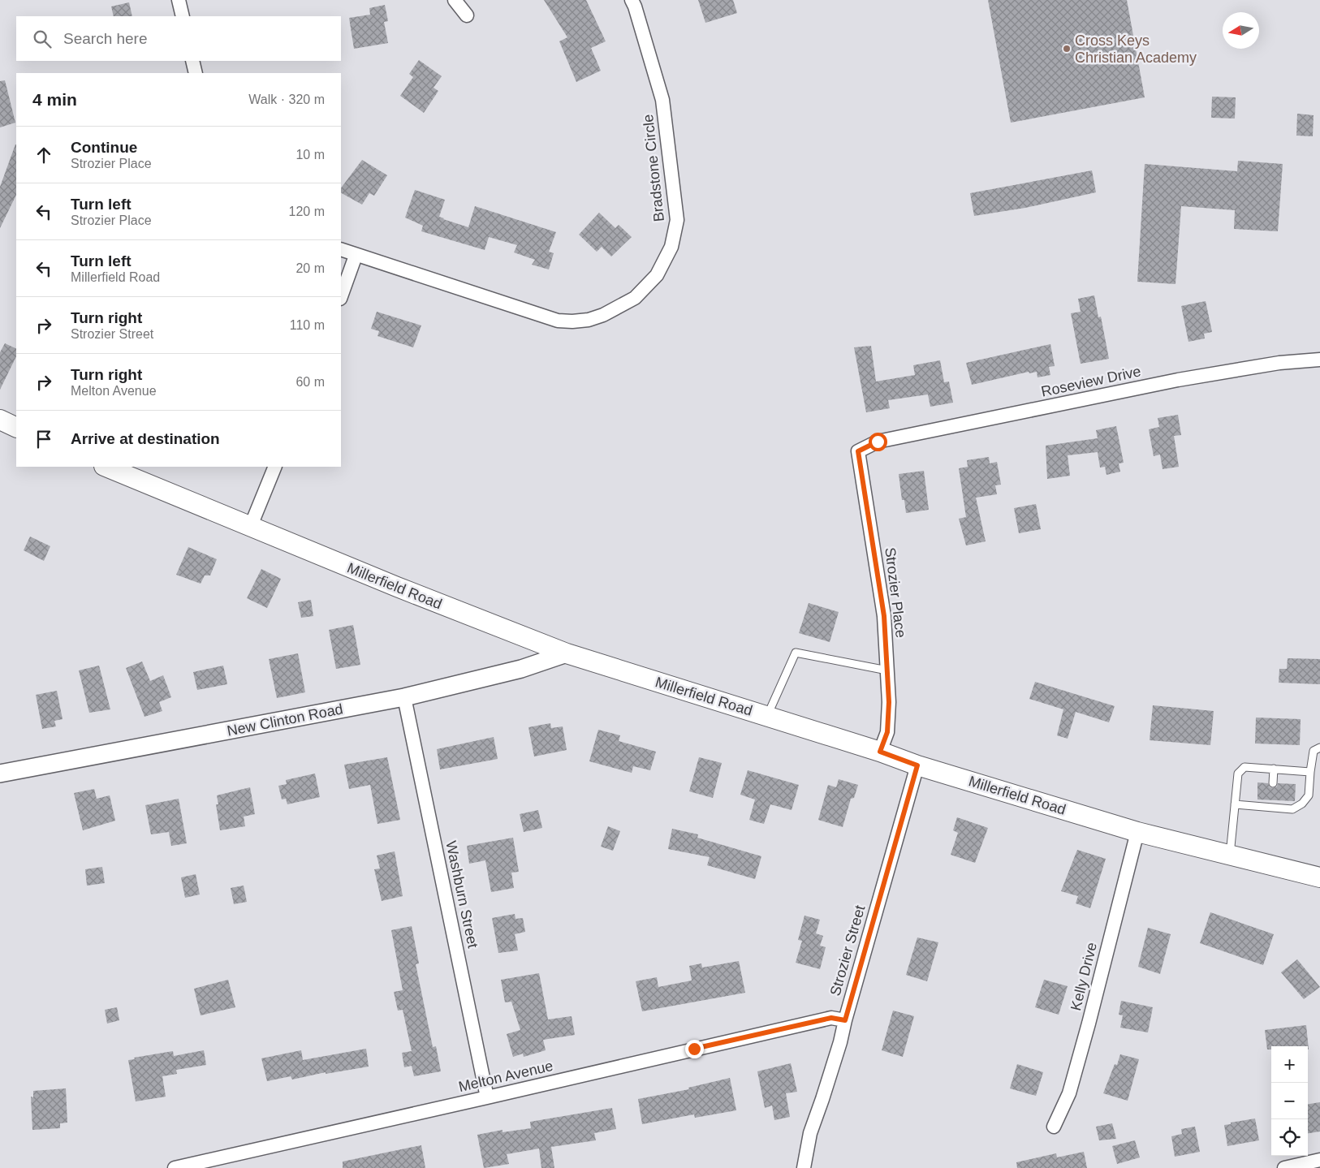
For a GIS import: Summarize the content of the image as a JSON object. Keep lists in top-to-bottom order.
{
  "streets": {
    "main road": ["Millerfield Road"],
    "street": [
      "Bradstone Circle",
      "Roseview Drive",
      "Strozier Place",
      "New Clinton Road",
      "Washburn Street",
      "Strozier Street",
      "Kelly Drive",
      "Melton Avenue"
    ]
  },
  "crossings": [
    ["Roseview Drive", "Strozier Place"],
    ["Millerfield Road", "Strozier Place"],
    ["Millerfield Road", "New Clinton Road"],
    ["Millerfield Road", "Strozier Street"],
    ["Millerfield Road", "Kelly Drive"],
    ["New Clinton Road", "Washburn Street"],
    ["Washburn Street", "Melton Avenue"],
    ["Strozier Street", "Melton Avenue"]
  ],
  "places": ["Cross Keys Christian Academy"],
  "north": "left",
  "page": {
    "search": "Search here",
    "heading": ["4 min", "Walk · 320 m"],
    "list": [
      ["Continue", "Strozier Place", "10 m"],
      ["Turn left", "Strozier Place", "120 m"],
      ["Turn left", "Millerfield Road", "20 m"],
      ["Turn right", "Strozier Street", "110 m"],
      ["Turn right", "Melton Avenue", "60 m"],
      "Arrive at destination"
    ],
    "map_buttons": ["+", "−"]
  }
}
